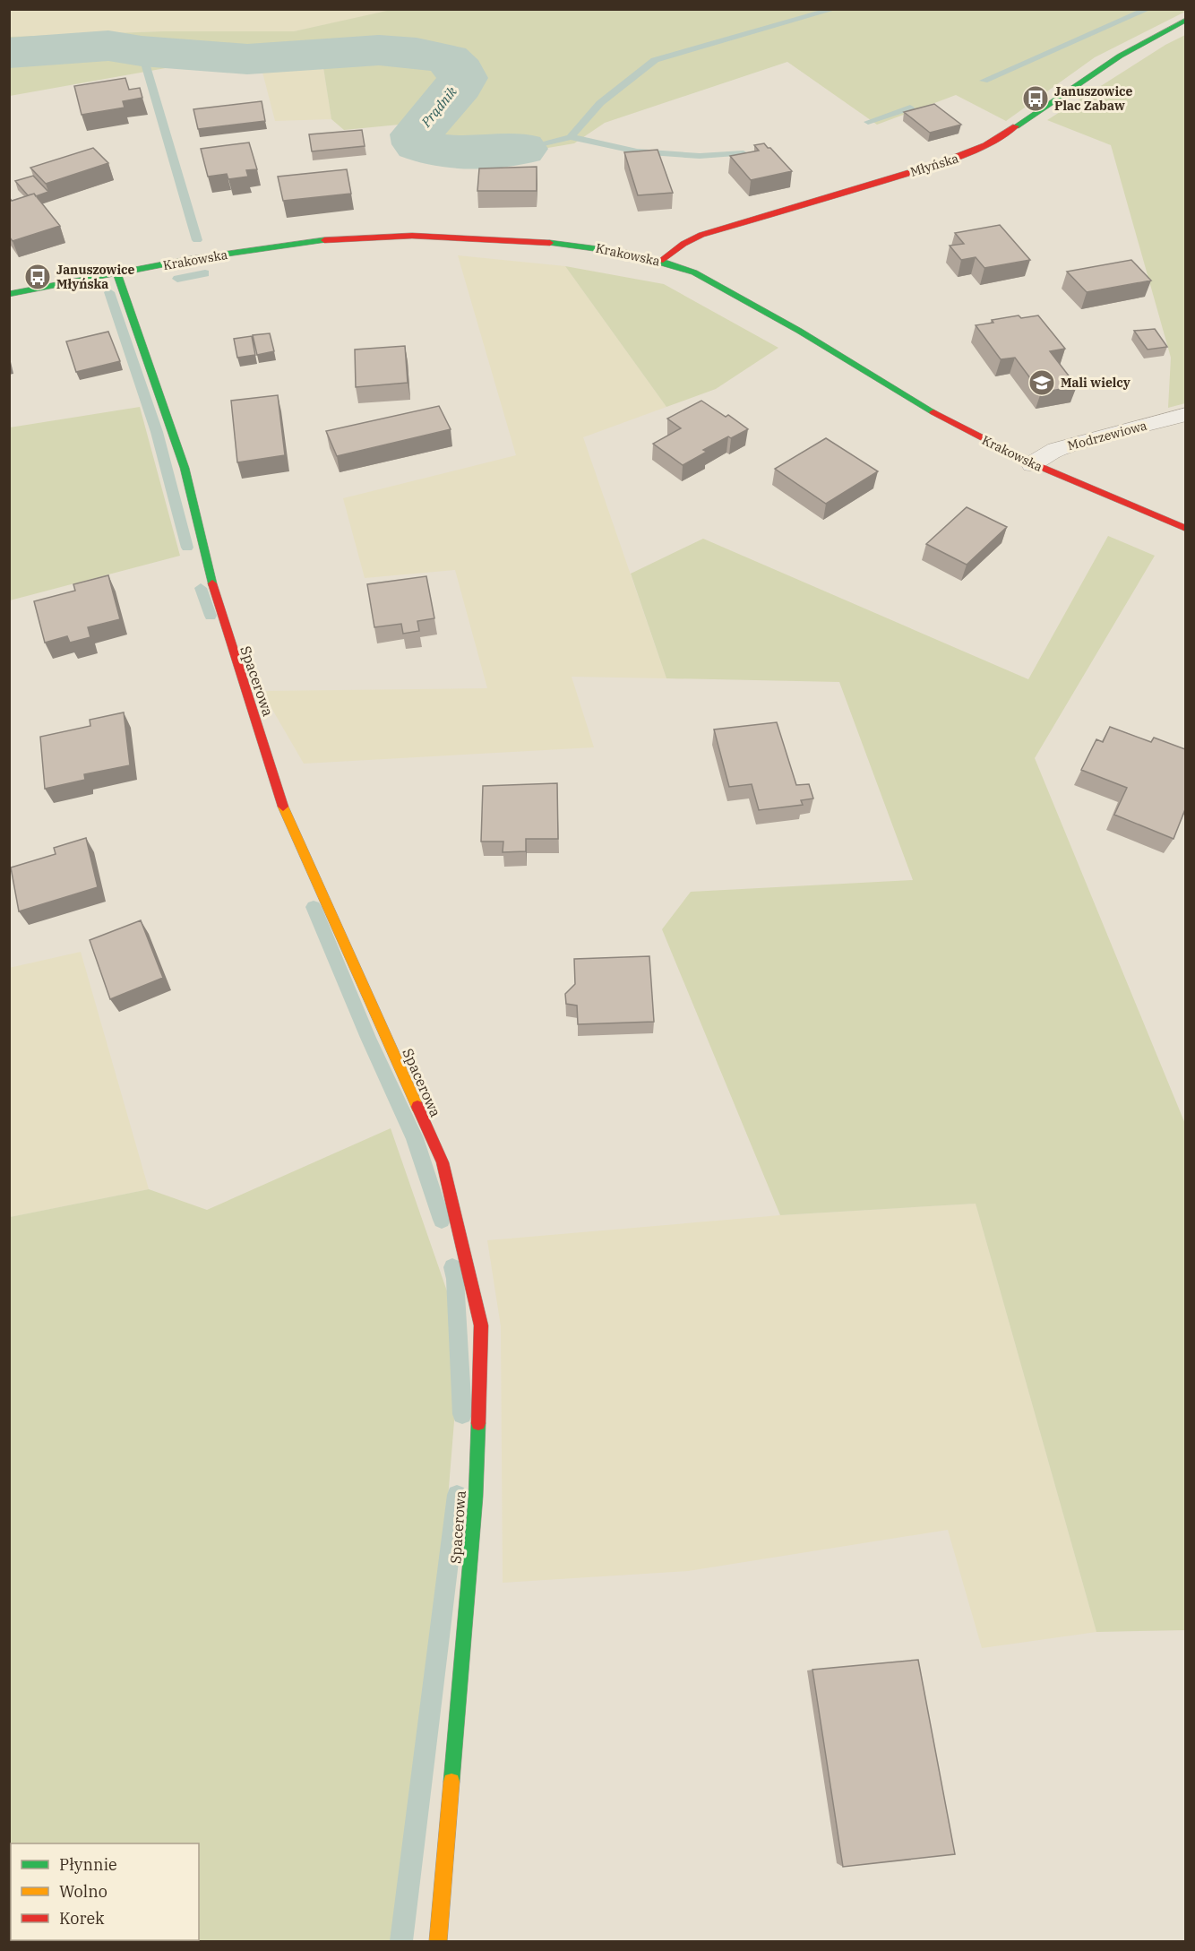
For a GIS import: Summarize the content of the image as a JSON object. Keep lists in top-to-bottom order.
{
  "streets": {
    "street": [
      "Młyńska",
      "Krakowska",
      "Modrzewiowa",
      "Spacerowa"
    ]
  },
  "crossings": [
    ["Młyńska", "Krakowska"],
    ["Krakowska", "Modrzewiowa"],
    ["Krakowska", "Spacerowa"]
  ],
  "water": ["Prądnik"],
  "places": {
    "bus stop": ["Januszowice Plac Zabaw", "Januszowice Młyńska"],
    "school or university": ["Mali wielcy"]
  },
  "legend": ["Płynnie", "Wolno", "Korek"]
}
